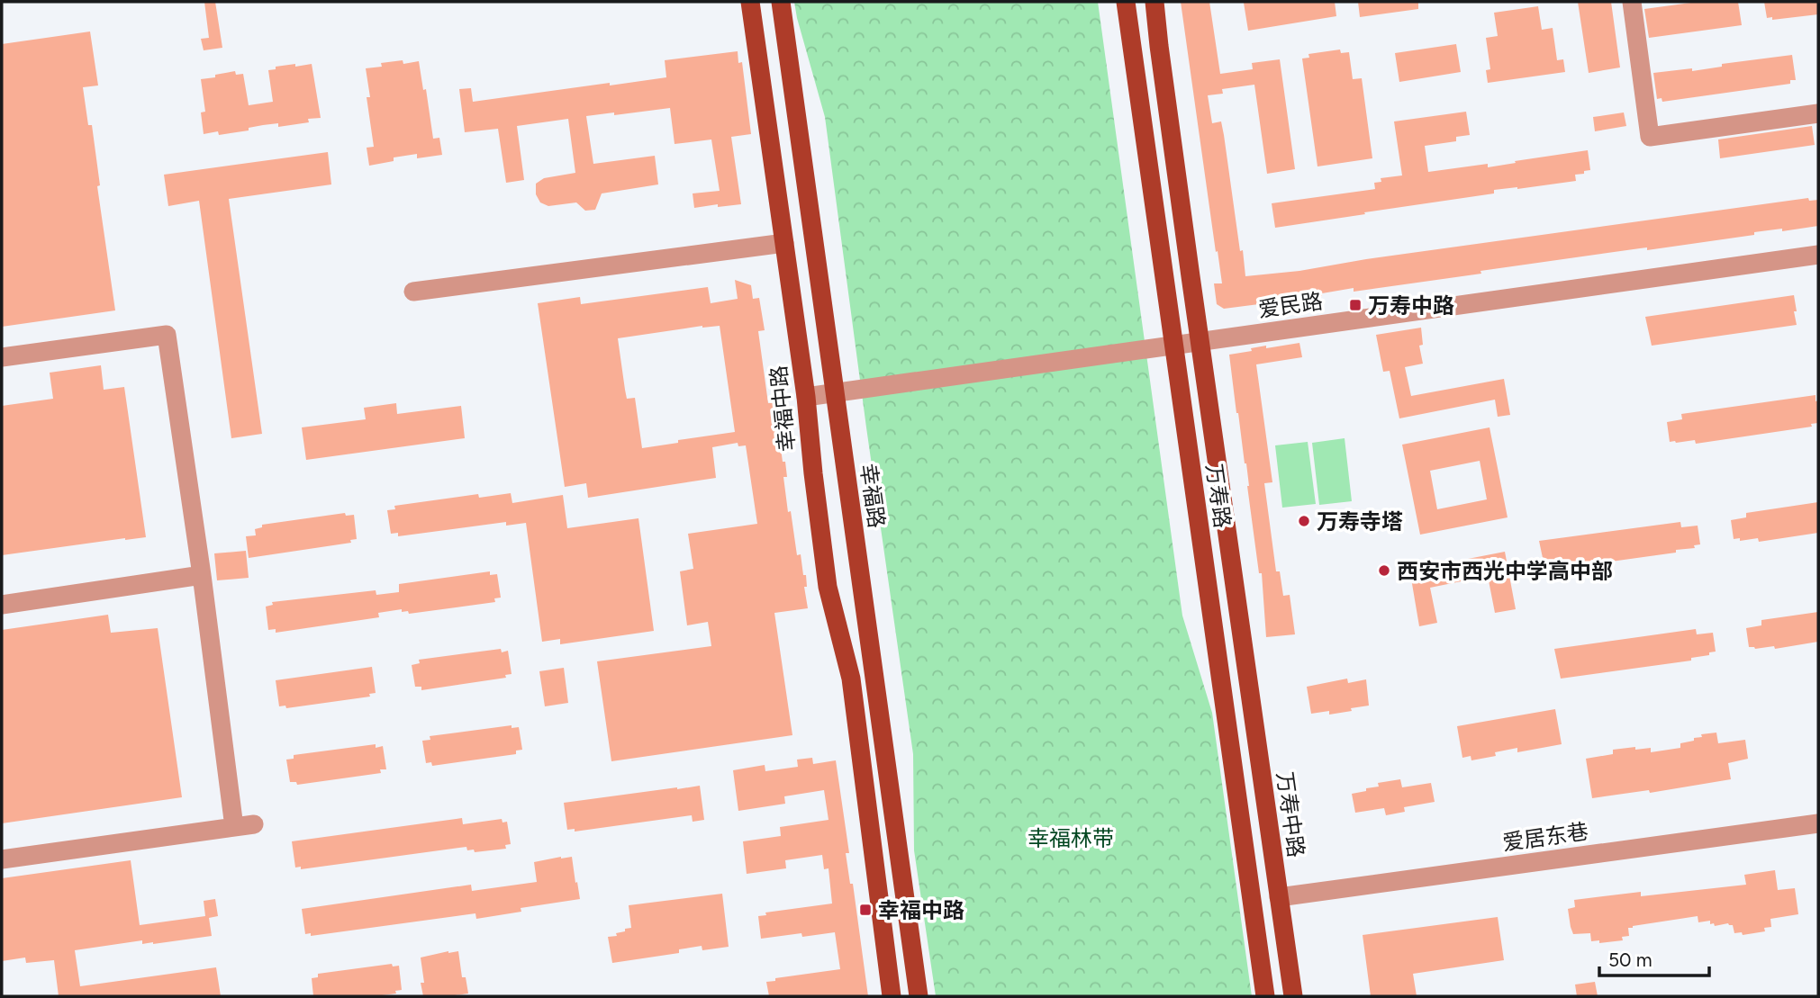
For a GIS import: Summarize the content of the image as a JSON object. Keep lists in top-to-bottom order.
{
  "streets": {
    "main road": [
      "幸福中路",
      "幸福路",
      "万寿路",
      "万寿中路"
    ],
    "street": ["爱民路", "爱居东巷"]
  },
  "crossings": [
    ["爱民路", "幸福中路"],
    ["爱民路", "幸福路"],
    ["爱民路", "万寿路"],
    ["爱民路", "万寿中路"],
    ["万寿中路", "爱居东巷"]
  ],
  "parks": ["幸福林带"],
  "places": {
    "transit": ["万寿中路", "幸福中路"],
    "other": ["万寿寺塔", "西安市西光中学高中部"]
  },
  "scale_bar": "50 m"
}
